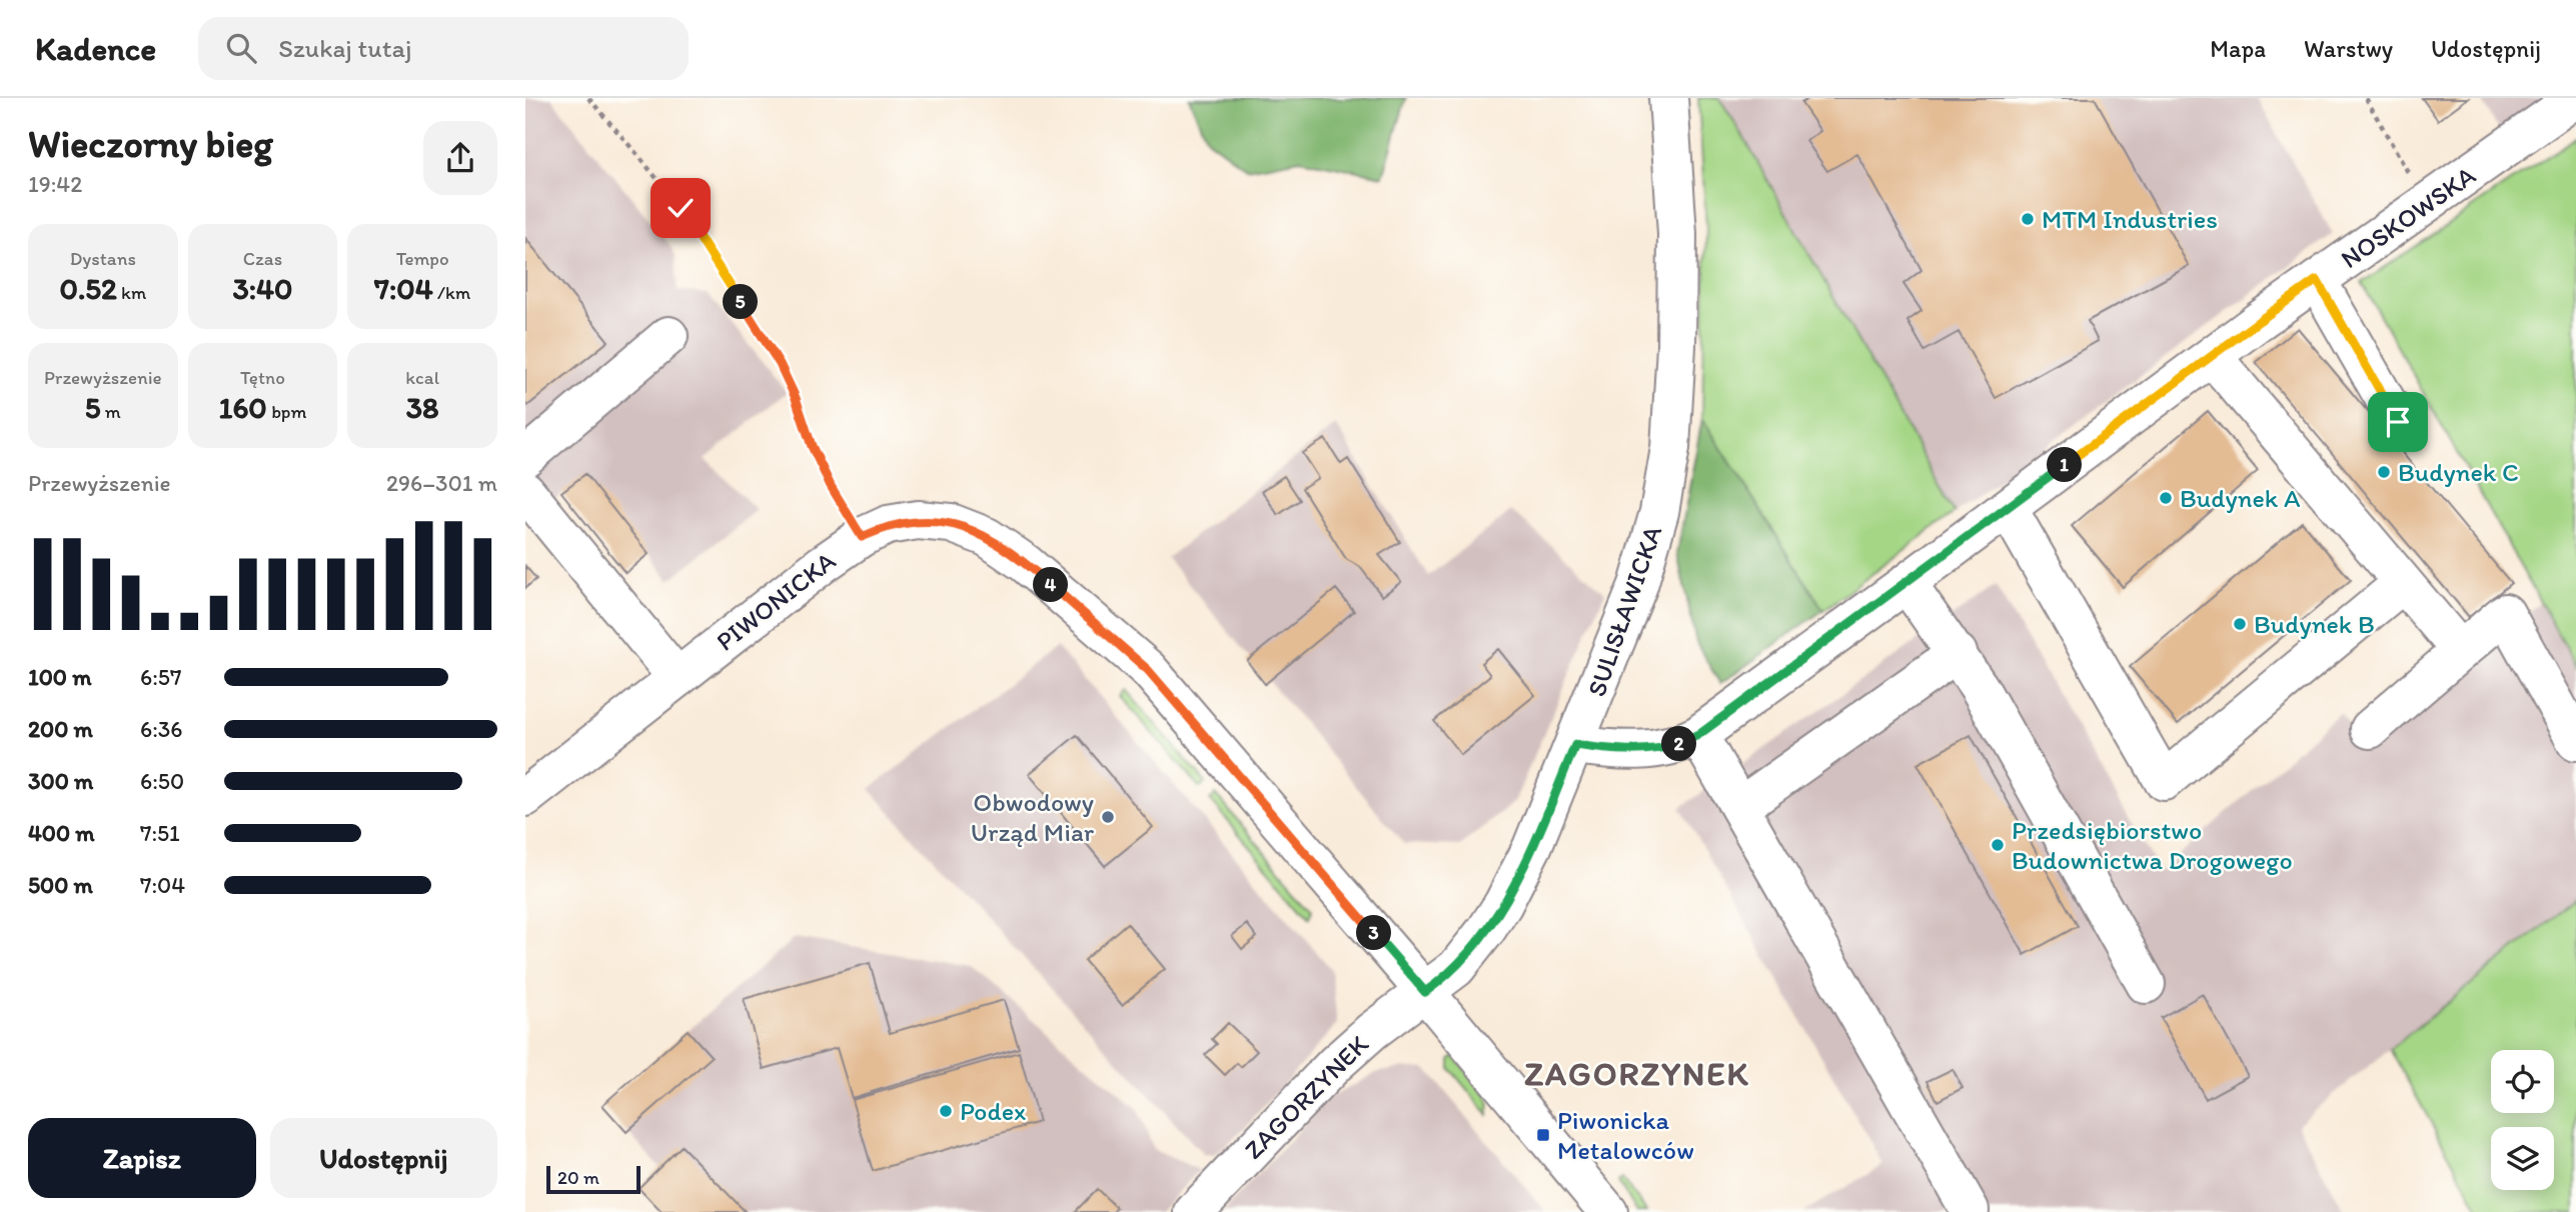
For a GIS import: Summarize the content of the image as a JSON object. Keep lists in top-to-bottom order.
{
  "streets": {
    "street": [
      "NOSKOWSKA",
      "PIWONICKA",
      "SULISŁAWICKA",
      "ZAGORZYNEK"
    ]
  },
  "crossings": [
    ["NOSKOWSKA", "SULISŁAWICKA"],
    ["PIWONICKA", "SULISŁAWICKA"],
    ["PIWONICKA", "ZAGORZYNEK"],
    ["SULISŁAWICKA", "ZAGORZYNEK"]
  ],
  "districts": ["ZAGORZYNEK"],
  "places": {
    "other": [
      "MTM Industries",
      "Budynek C",
      "Budynek A",
      "Budynek B",
      "Obwodowy Urząd Miar",
      "Przedsiębiorstwo Budownictwa Drogowego",
      "Podex"
    ],
    "transit": ["Piwonicka Metalowców"]
  },
  "scale_bar": "20 m",
  "page": {
    "header": "Kadence",
    "search": "Szukaj tutaj",
    "nav": ["Mapa", "Warstwy", "Udostępnij"],
    "heading": ["Wieczorny bieg", "19:42"],
    "stats": [
      ["Dystans", "0.52 km"],
      ["Czas", "3:40"],
      ["Tempo", "7:04 /km"],
      ["Przewyższenie", "5 m"],
      ["Tętno", "160 bpm"],
      ["kcal", "38"]
    ],
    "pins": [
      "5",
      "1",
      "4",
      "2",
      "3"
    ],
    "chart": ["Przewyższenie", "296–301 m"],
    "list": [
      {
        "name": "100 m",
        "note": "6:57"
      },
      {
        "name": "200 m",
        "note": "6:36"
      },
      {
        "name": "300 m",
        "note": "6:50"
      },
      {
        "name": "400 m",
        "note": "7:51"
      },
      {
        "name": "500 m",
        "note": "7:04"
      }
    ],
    "buttons": ["Zapisz", "Udostępnij"],
    "scale": "20 m"
  }
}
